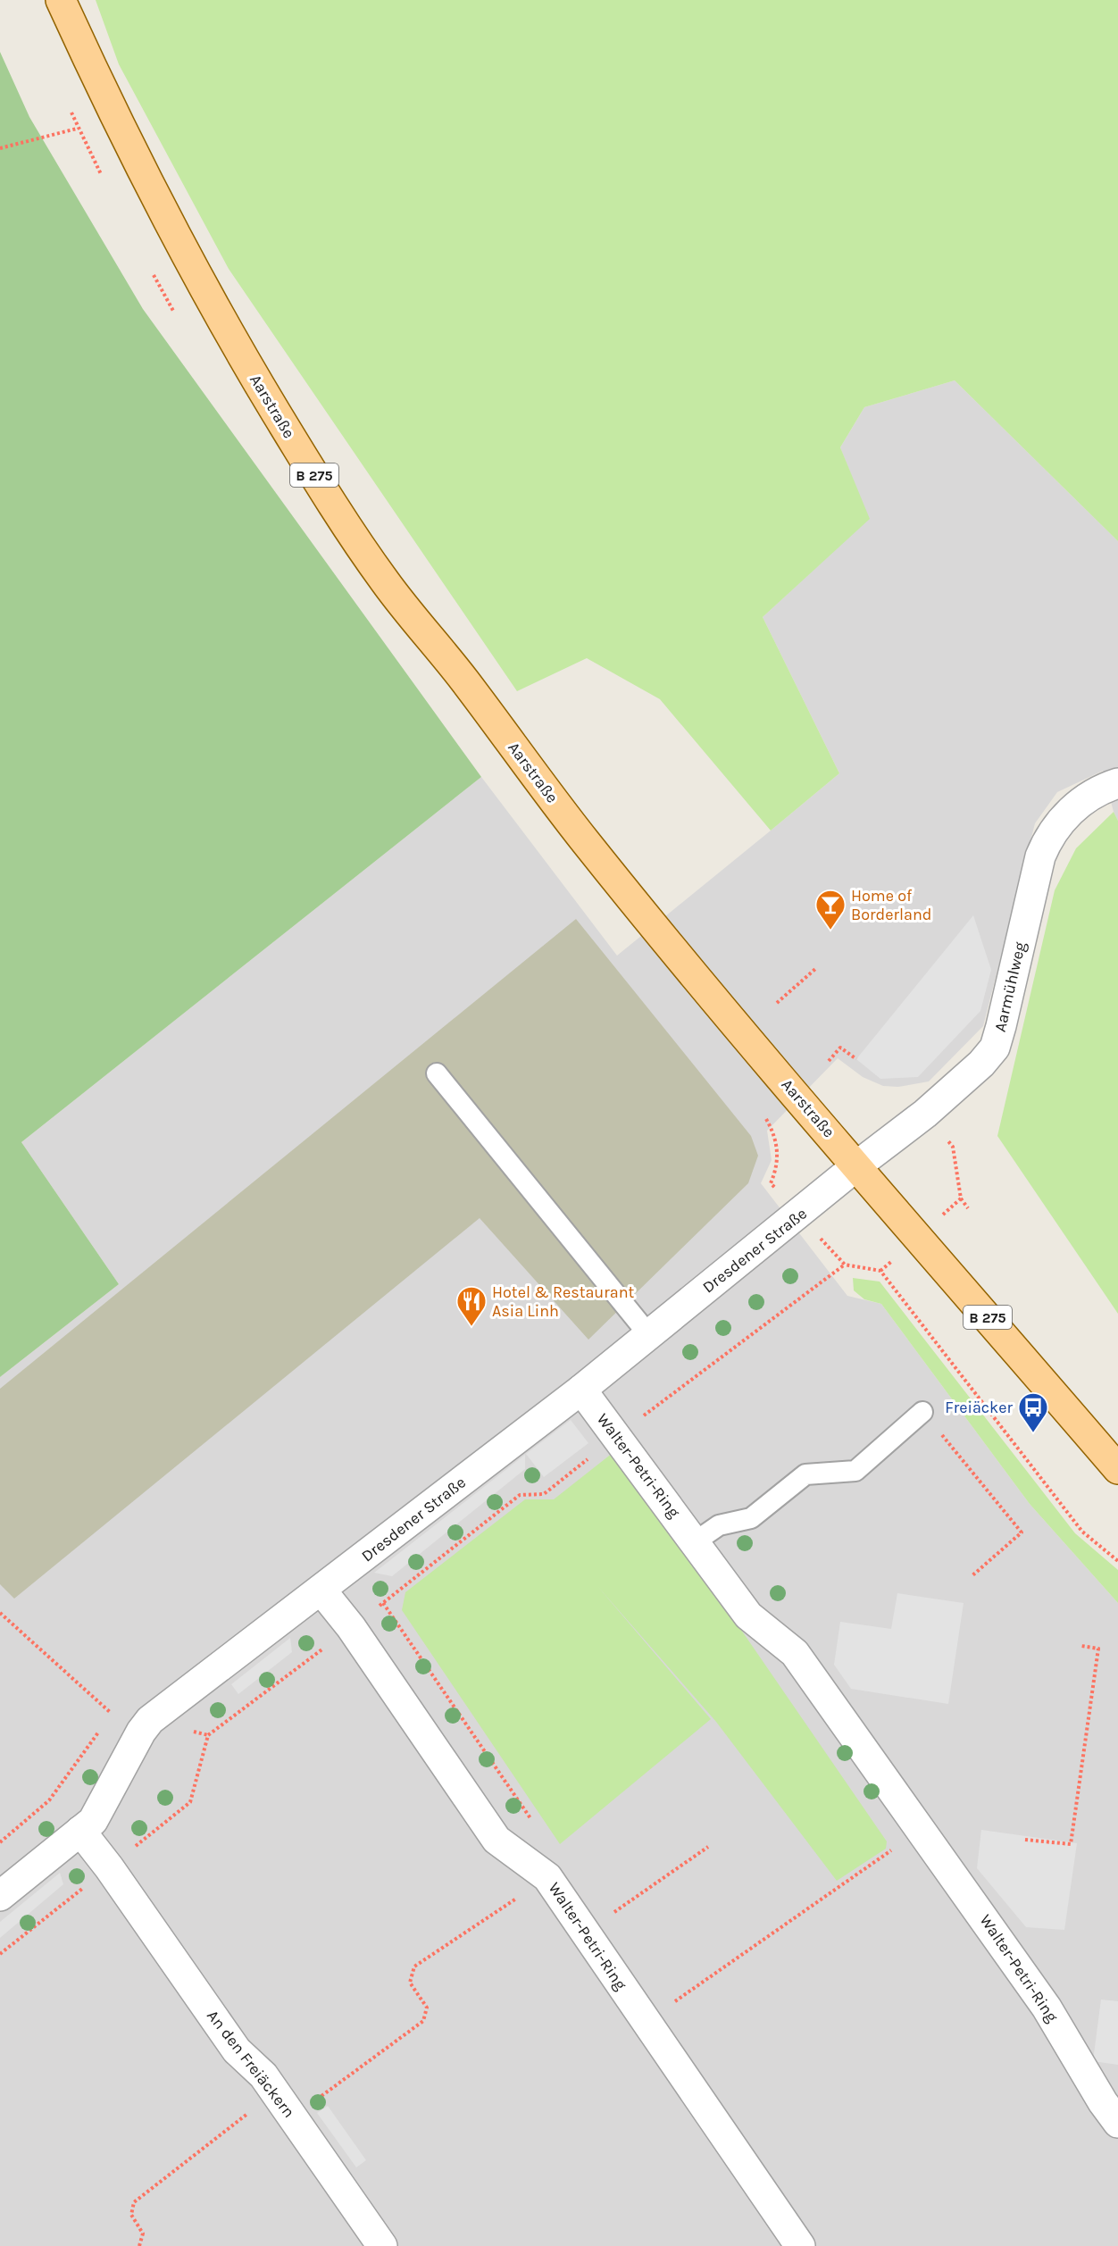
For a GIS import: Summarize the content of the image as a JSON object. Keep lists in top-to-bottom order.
{
  "streets": {
    "main road": ["Aarstraße", "B 275"],
    "street": [
      "Aarmühlweg",
      "Dresdener Straße",
      "Walter-Petri-Ring",
      "An den Freiäckern"
    ]
  },
  "crossings": [
    ["Aarstraße", "Aarmühlweg"],
    ["Aarstraße", "Dresdener Straße"],
    ["Aarmühlweg", "Dresdener Straße"],
    ["Dresdener Straße", "Walter-Petri-Ring"],
    ["Dresdener Straße", "An den Freiäckern"]
  ],
  "places": {
    "bar": ["Home of Borderland"],
    "restaurant": ["Hotel & Restaurant Asia Linh"],
    "bus stop": ["Freiäcker"]
  }
}
